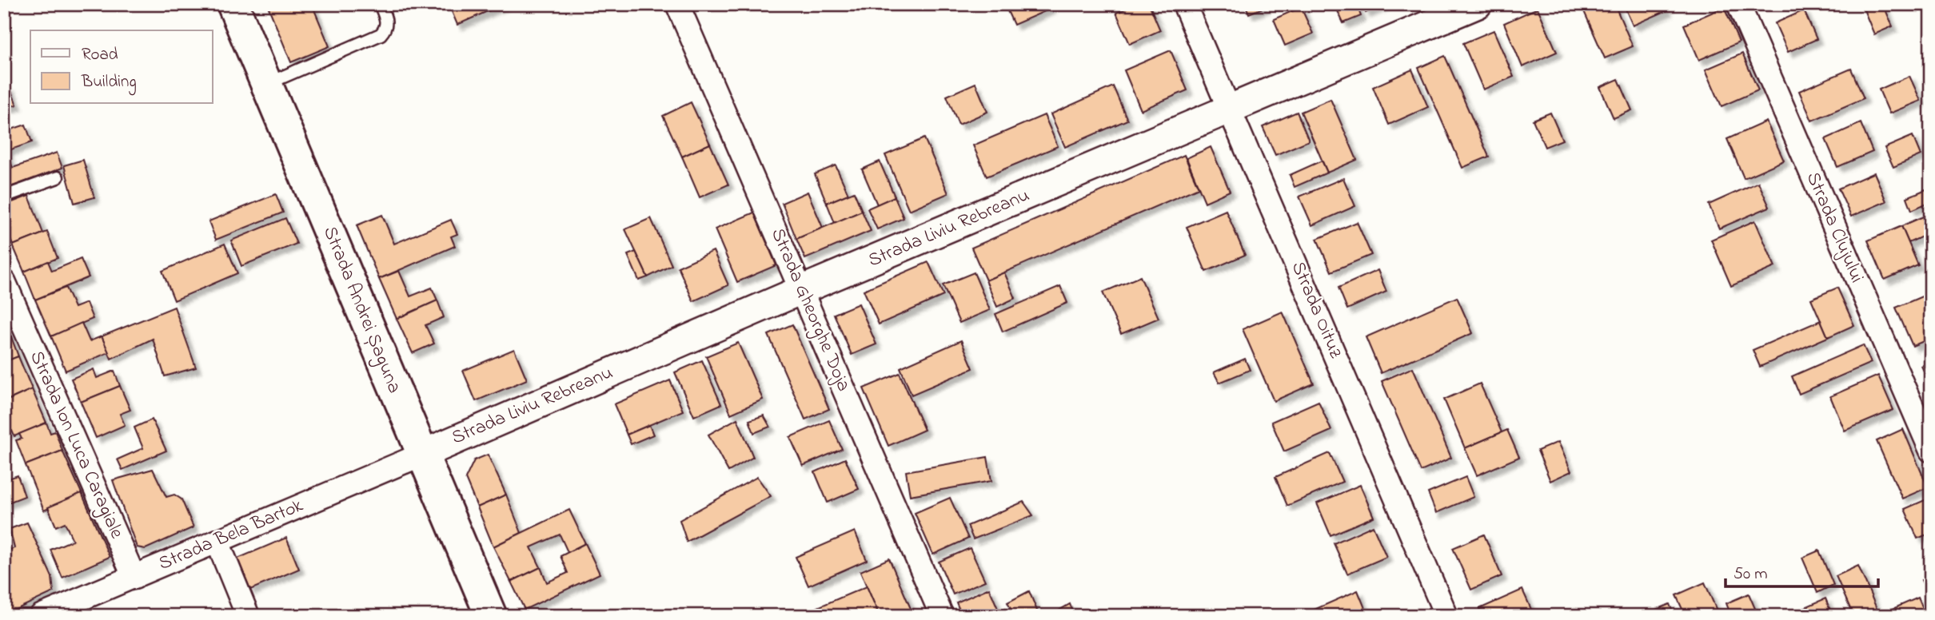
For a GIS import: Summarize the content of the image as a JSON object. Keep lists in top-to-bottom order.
{
  "streets": {
    "main road": ["Strada Andrei Șaguna"],
    "street": [
      "Strada Clujului",
      "Strada Liviu Rebreanu",
      "Strada Gheorghe Doja",
      "Strada Oituz",
      "Strada Ion Luca Caragiale",
      "Strada Bela Bartok"
    ]
  },
  "crossings": [
    ["Strada Liviu Rebreanu", "Strada Andrei Șaguna"],
    ["Strada Liviu Rebreanu", "Strada Gheorghe Doja"],
    ["Strada Liviu Rebreanu", "Strada Oituz"],
    ["Strada Liviu Rebreanu", "Strada Bela Bartok"],
    ["Strada Andrei Șaguna", "Strada Bela Bartok"],
    ["Strada Ion Luca Caragiale", "Strada Bela Bartok"]
  ],
  "legend": ["Road", "Building"],
  "scale_bar": "50 m"
}
